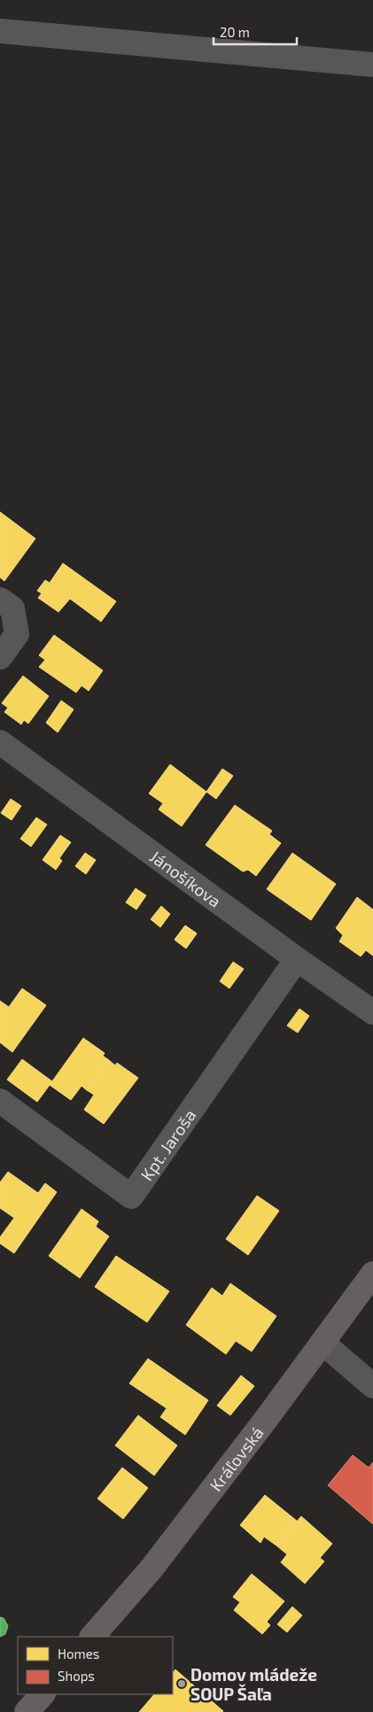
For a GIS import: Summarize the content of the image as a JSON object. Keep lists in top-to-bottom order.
{
  "streets": {
    "main road": ["Kráľovská"],
    "street": ["Jánošíkova", "Kpt. Jaroša"]
  },
  "crossings": [
    ["Jánošíkova", "Kpt. Jaroša"]
  ],
  "places": ["Domov mládeže SOUP Šaľa"],
  "legend": ["Homes", "Shops"],
  "scale_bar": "20 m"
}
